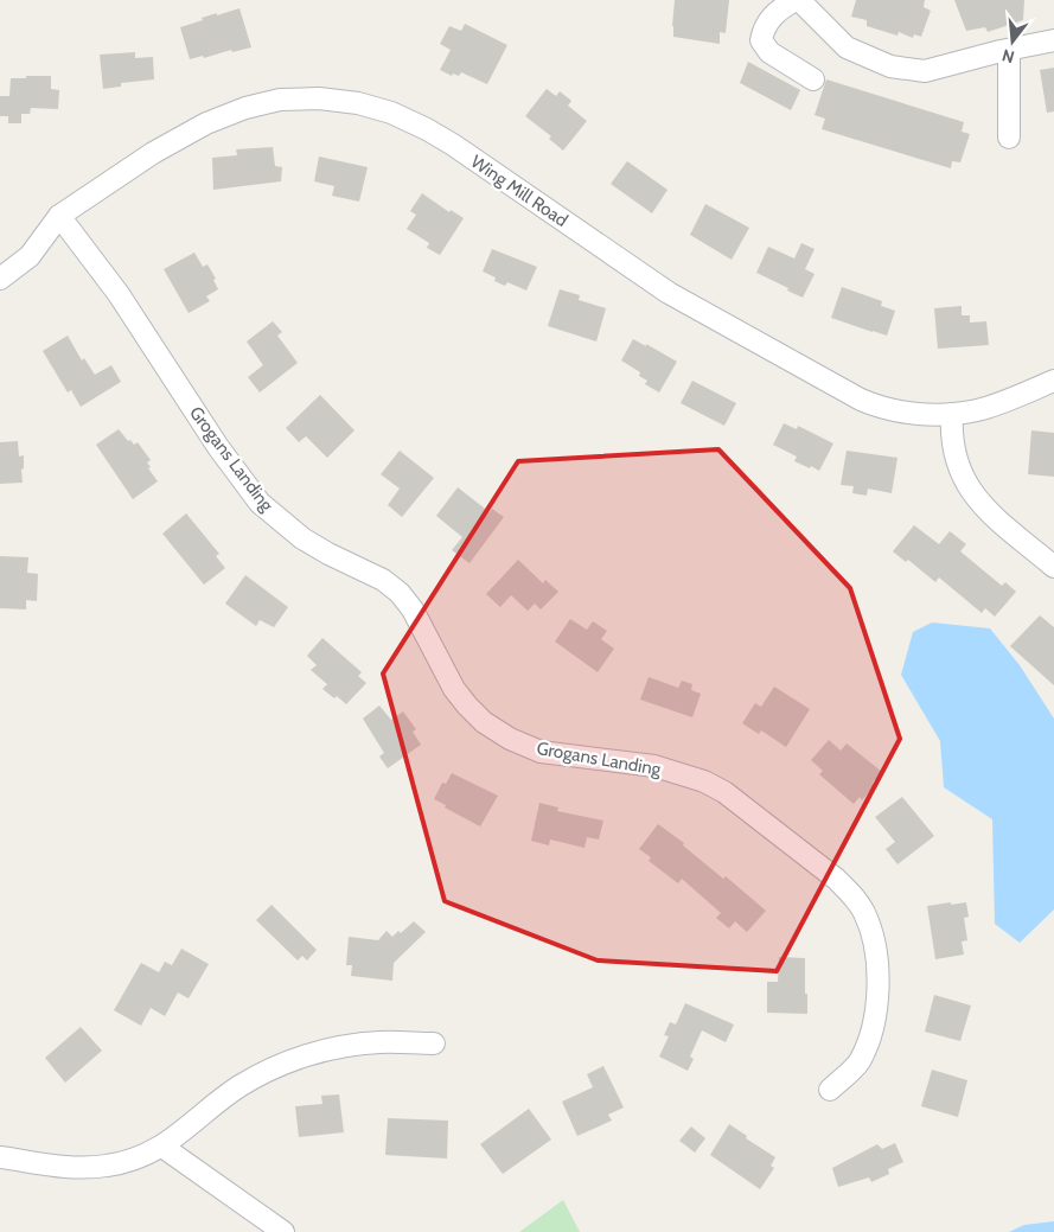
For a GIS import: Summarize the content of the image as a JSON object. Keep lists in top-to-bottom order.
{
  "streets": {
    "street": ["Wing Mill Road", "Grogans Landing"]
  },
  "crossings": [
    ["Wing Mill Road", "Grogans Landing"]
  ],
  "north": "bottom"
}
